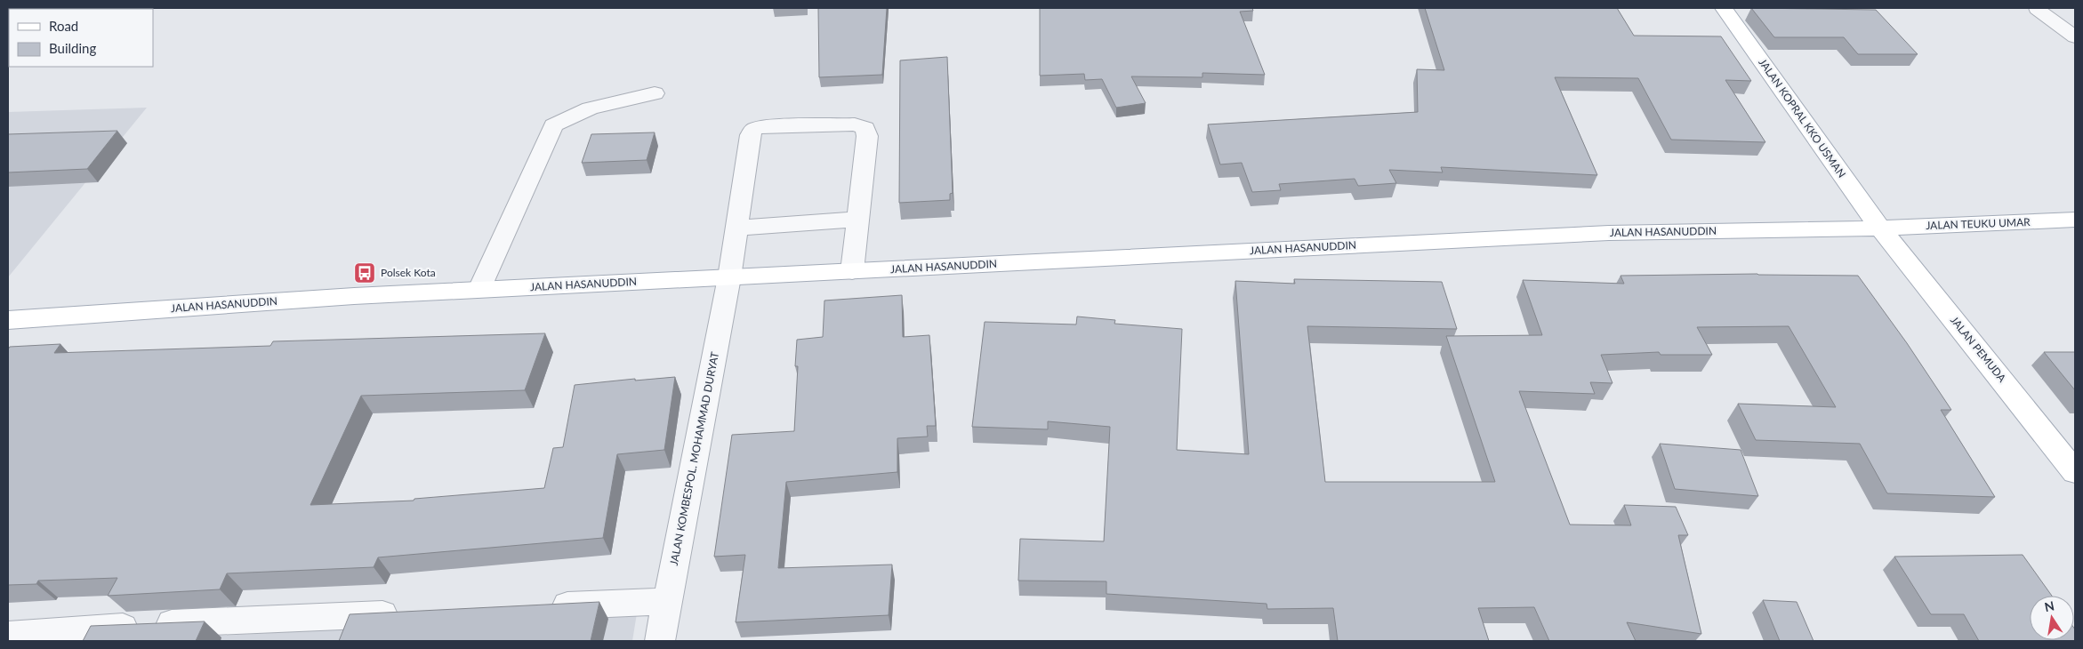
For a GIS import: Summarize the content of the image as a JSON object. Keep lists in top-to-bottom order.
{
  "streets": {
    "main road": [
      "JALAN KOPRAL KKO USMAN",
      "JALAN TEUKU UMAR",
      "JALAN HASANUDDIN",
      "JALAN PEMUDA"
    ],
    "street": ["JALAN KOMBESPOL. MOHAMMAD DURYAT"]
  },
  "crossings": [
    ["JALAN KOPRAL KKO USMAN", "JALAN TEUKU UMAR"],
    ["JALAN KOPRAL KKO USMAN", "JALAN HASANUDDIN"],
    ["JALAN KOPRAL KKO USMAN", "JALAN PEMUDA"],
    ["JALAN TEUKU UMAR", "JALAN HASANUDDIN"],
    ["JALAN TEUKU UMAR", "JALAN PEMUDA"],
    ["JALAN HASANUDDIN", "JALAN PEMUDA"],
    ["JALAN HASANUDDIN", "JALAN KOMBESPOL. MOHAMMAD DURYAT"]
  ],
  "places": {
    "bus stop": ["Polsek Kota"]
  },
  "legend": ["Road", "Building"],
  "north": "top"
}
